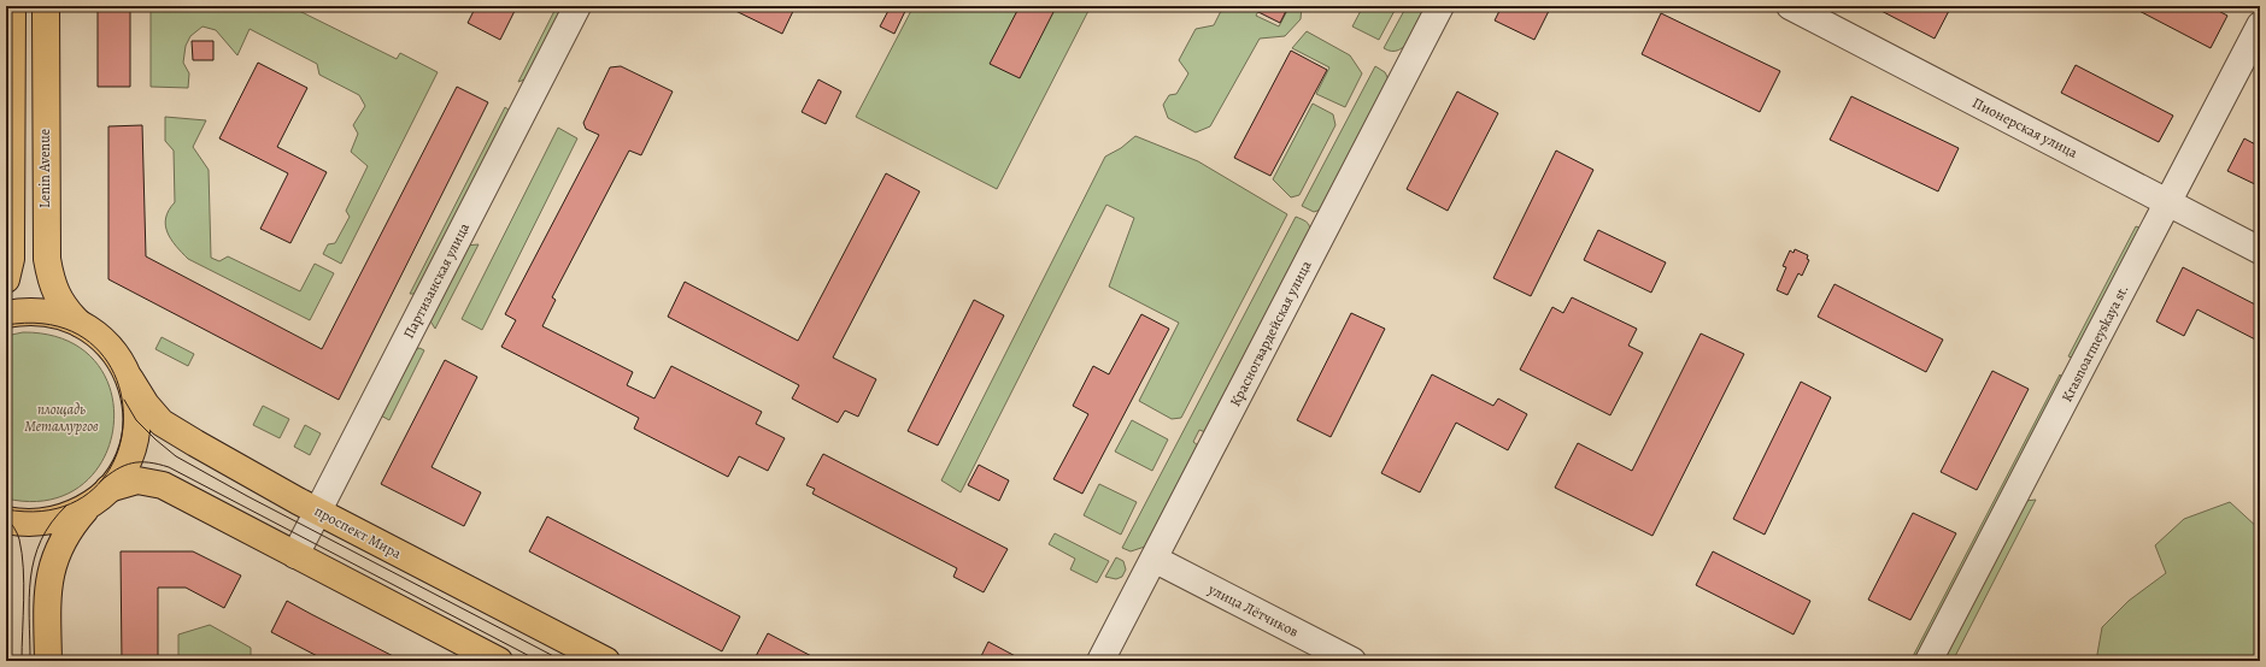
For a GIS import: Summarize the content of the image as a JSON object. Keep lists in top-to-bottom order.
{
  "streets": {
    "main road": ["Lenin Avenue", "проспект Мира"],
    "street": [
      "Пионерская улица",
      "Партизанская улица",
      "Красногвардейская улица",
      "Krasnoarmeyskaya st.",
      "улица Лётчиков"
    ]
  },
  "crossings": [
    ["Пионерская улица", "Krasnoarmeyskaya st."],
    ["Партизанская улица", "проспект Мира"],
    ["Красногвардейская улица", "улица Лётчиков"]
  ],
  "parks": ["площадь Металлургов"]
}
